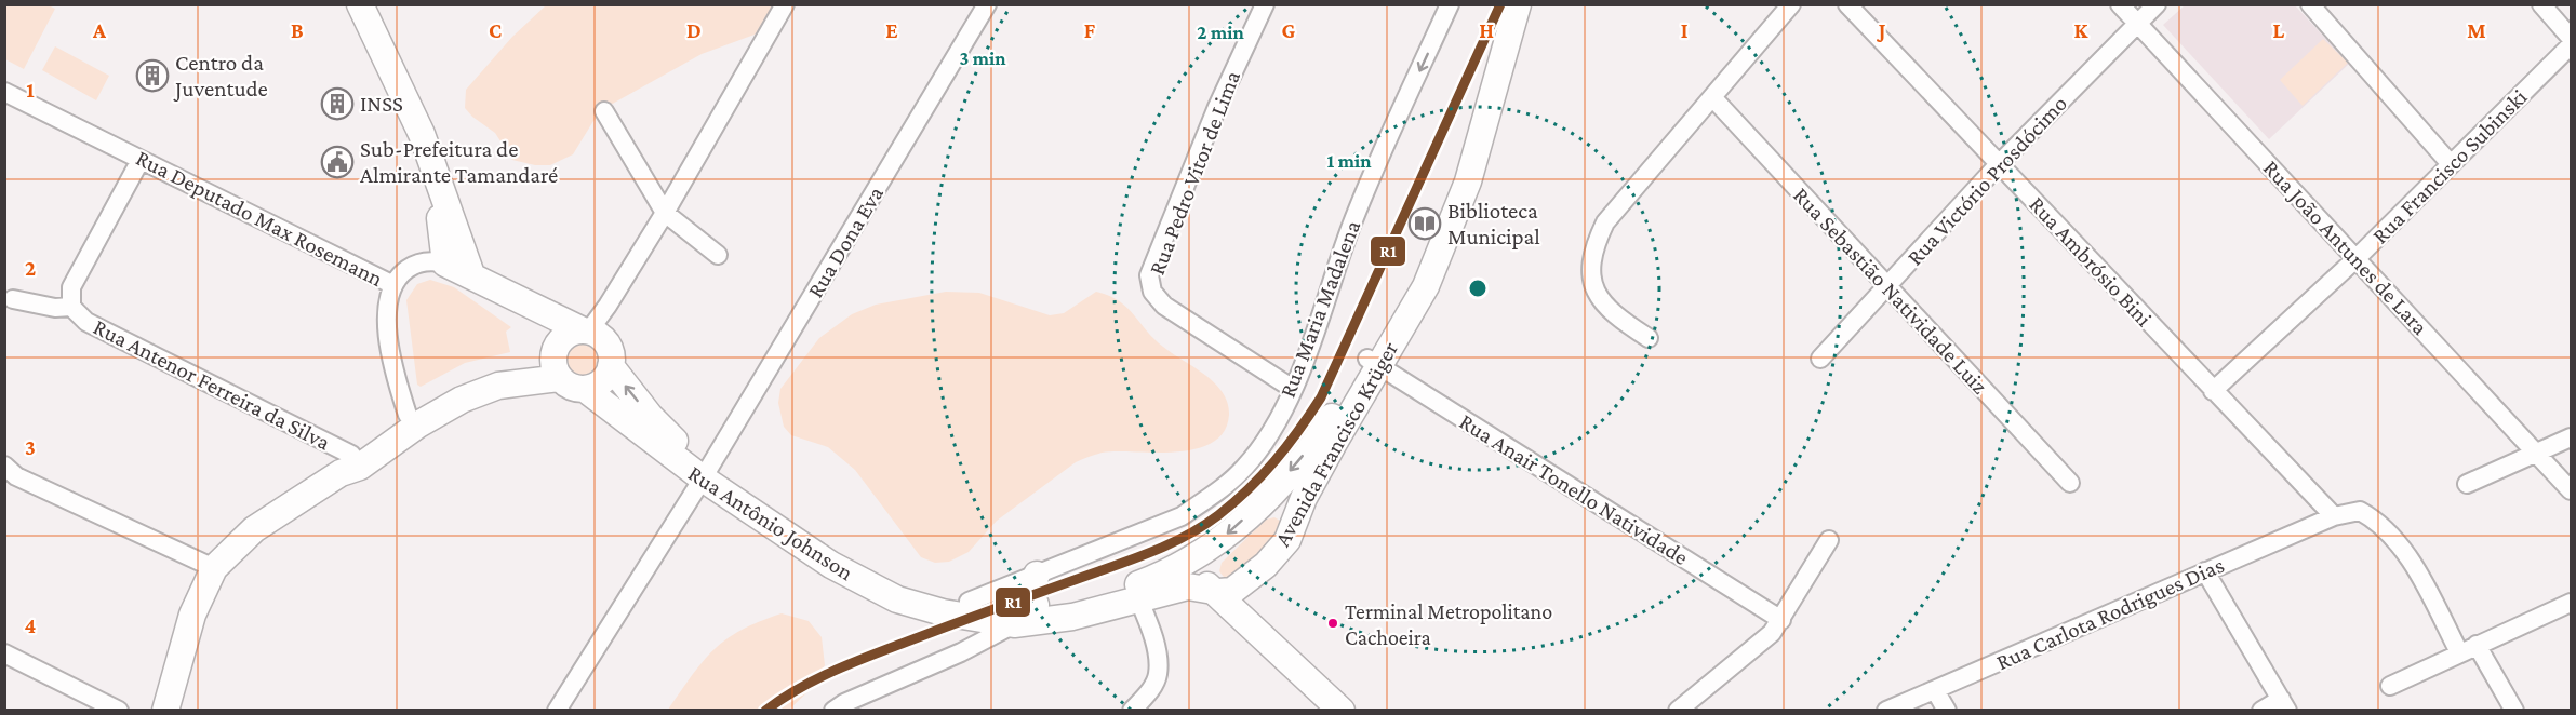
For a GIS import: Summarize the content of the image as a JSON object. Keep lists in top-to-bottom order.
{
  "streets": {
    "main road": ["Avenida Francisco Krüger", "Rua Antônio Johnson"],
    "street": [
      "Rua Francisco Subinski",
      "Rua Pedro Vitor de Lima",
      "Rua Victório Prosdócimo",
      "Rua Deputado Max Rosemann",
      "Rua Dona Eva",
      "Rua João Antunes de Lara",
      "Rua Ambrósio Bini",
      "Rua Sebastião Natividade Luiz",
      "Rua Maria Madalena",
      "Rua Antenor Ferreira da Silva",
      "Rua Anair Tonello Natividade",
      "Rua Carlota Rodrigues Dias"
    ]
  },
  "crossings": [
    ["Rua Francisco Subinski", "Rua João Antunes de Lara"],
    ["Rua Francisco Subinski", "Rua Ambrósio Bini"],
    ["Rua Pedro Vitor de Lima", "Rua Maria Madalena"],
    ["Rua Victório Prosdócimo", "Rua João Antunes de Lara"],
    ["Rua Victório Prosdócimo", "Rua Ambrósio Bini"],
    ["Rua Victório Prosdócimo", "Rua Sebastião Natividade Luiz"],
    ["Rua Deputado Max Rosemann", "Rua Antenor Ferreira da Silva"],
    ["Rua Dona Eva", "Rua Antônio Johnson"],
    ["Rua Ambrósio Bini", "Rua Carlota Rodrigues Dias"],
    ["Rua Maria Madalena", "Avenida Francisco Krüger"],
    ["Rua Maria Madalena", "Rua Antônio Johnson"],
    ["Avenida Francisco Krüger", "Rua Anair Tonello Natividade"],
    ["Avenida Francisco Krüger", "Rua Antônio Johnson"]
  ],
  "one_way": ["Rua Maria Madalena"],
  "places": {
    "building": ["Centro da Juventude", "INSS"],
    "public building": ["Sub-Prefeitura de Almirante Tamandaré"],
    "library": ["Biblioteca Municipal"],
    "other": ["Terminal Metropolitano Cachoeira"]
  },
  "lines": ["transit line R1"],
  "grid": {
    "columns": [
      "A",
      "B",
      "C",
      "D",
      "E",
      "F",
      "G",
      "H",
      "I",
      "J",
      "K",
      "L",
      "M"
    ],
    "rows": [
      "1",
      "2",
      "3",
      "4"
    ]
  },
  "rings": ["2 min", "3 min", "1 min"]
}
